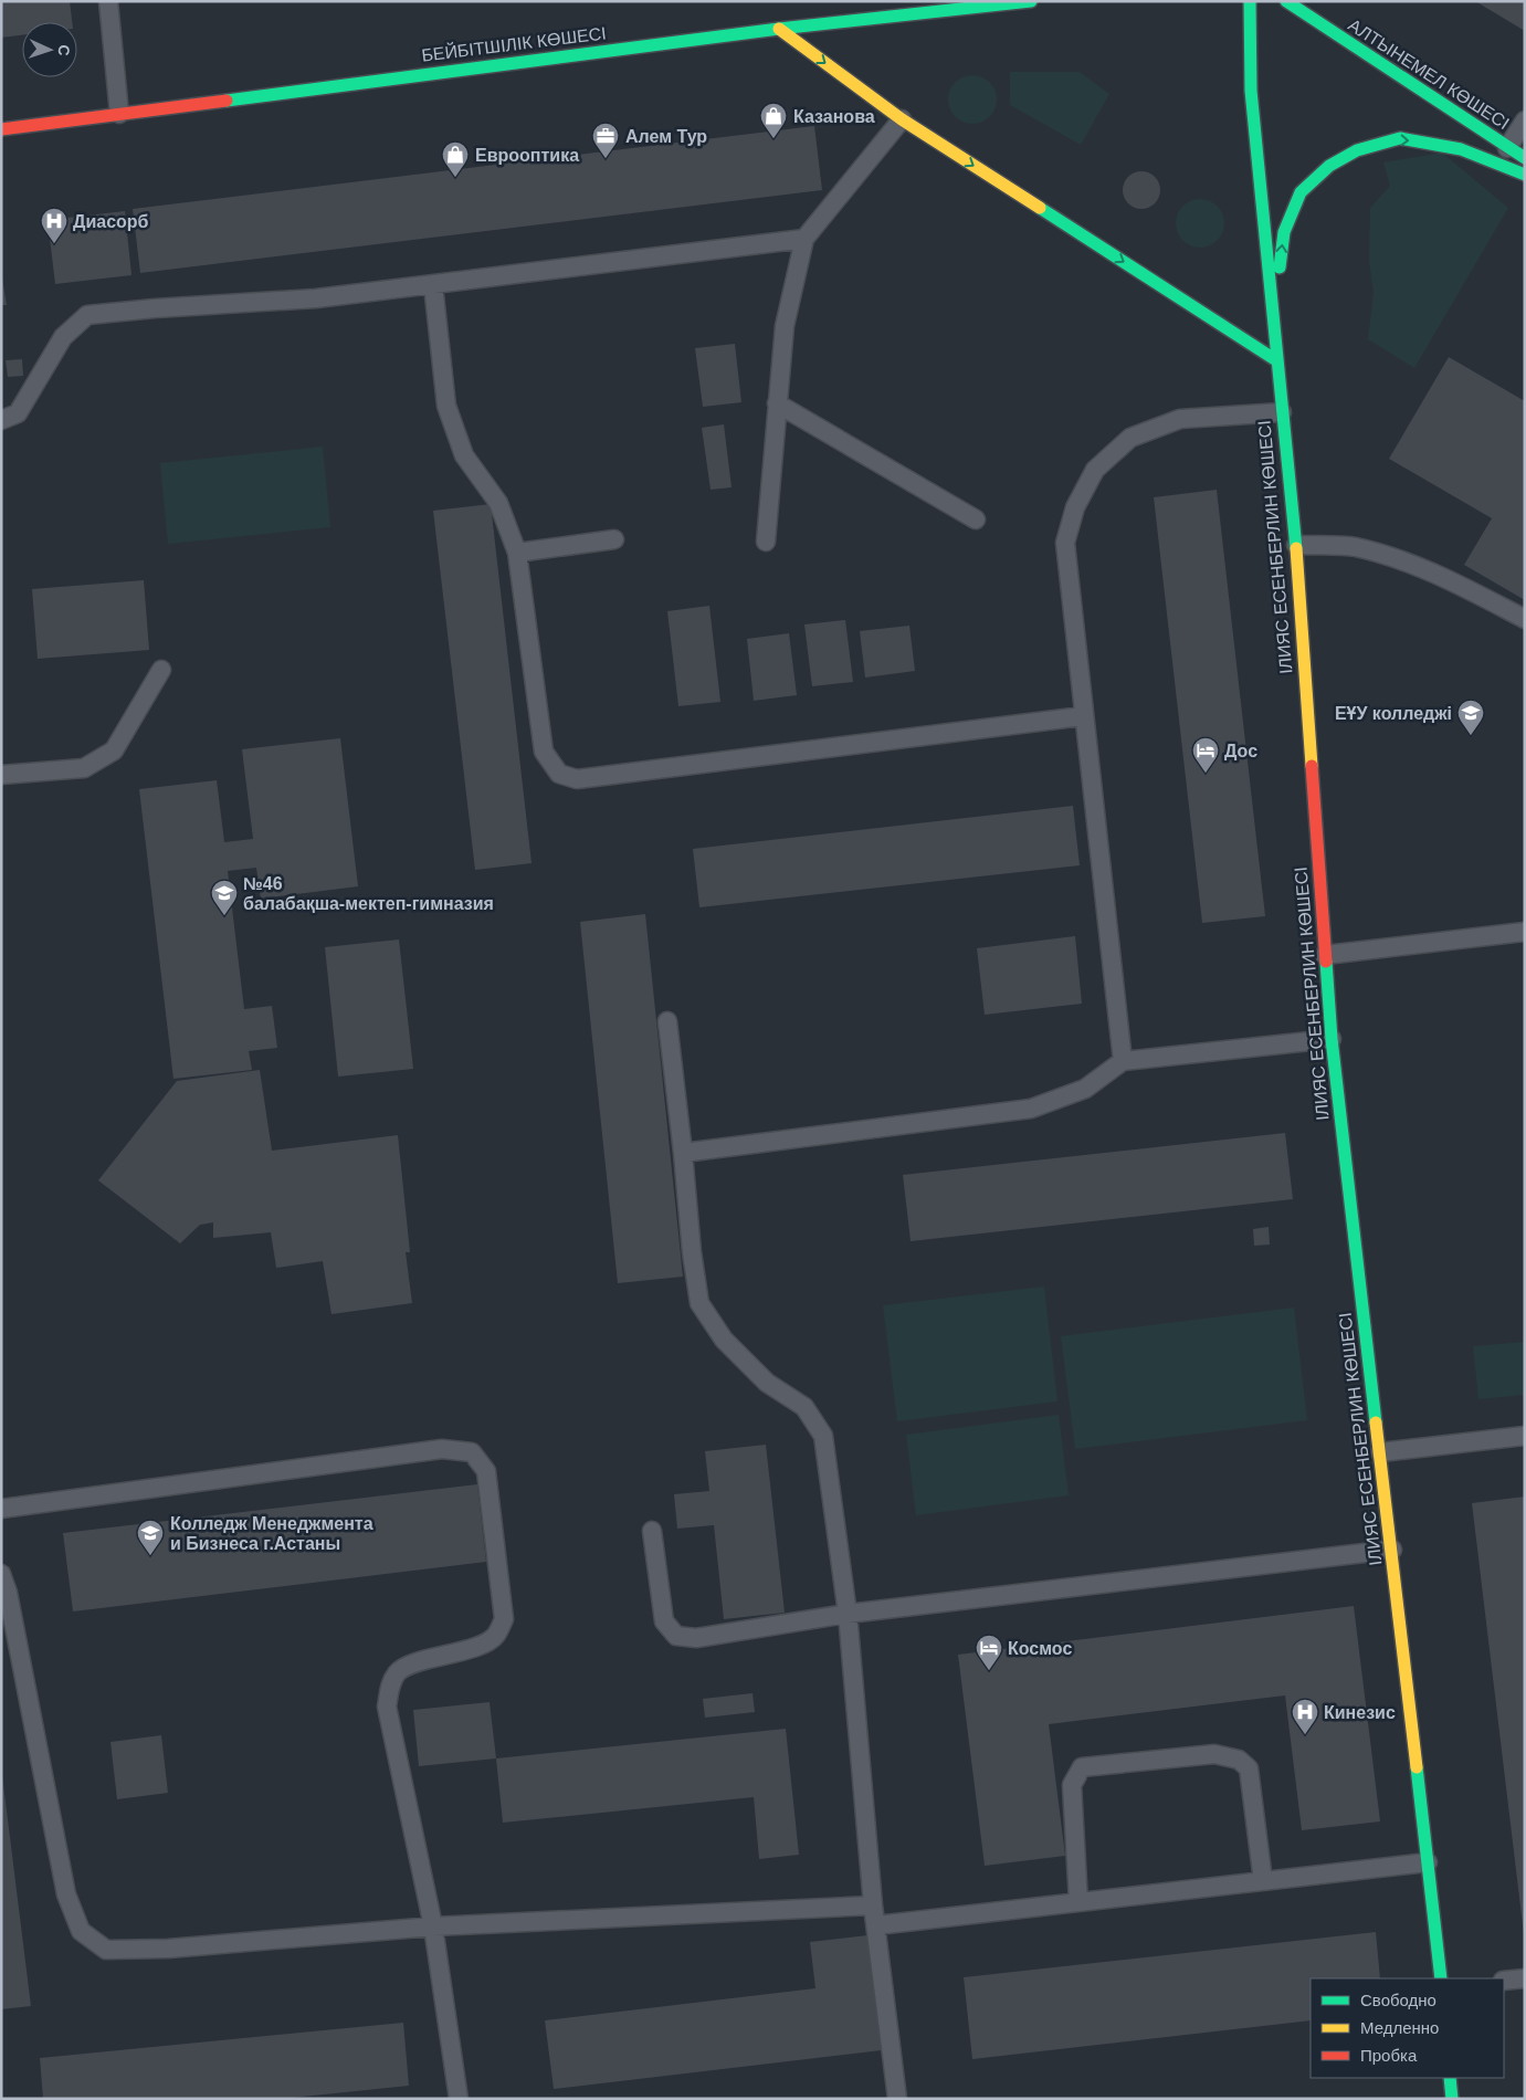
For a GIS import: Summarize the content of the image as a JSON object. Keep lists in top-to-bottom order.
{
  "streets": {
    "street": ["БЕЙБІТШІЛІК КӨШЕСІ", "АЛТЫНЕМЕЛ КӨШЕСІ", "ІЛИЯС ЕСЕНБЕРЛИН КӨШЕСІ"]
  },
  "places": {
    "shop": ["Казанова", "Еврооптика"],
    "office": ["Алем Тур"],
    "hospital": ["Диасорб", "Кинезис"],
    "school or university": ["ЕҰУ колледжі", "№46 балабақша-мектеп-гимназия", "Колледж Менеджмента и Бизнеса г.Астаны"],
    "hotel": ["Дос", "Космос"]
  },
  "legend": ["Свободно", "Медленно", "Пробка"],
  "north": "right"
}
